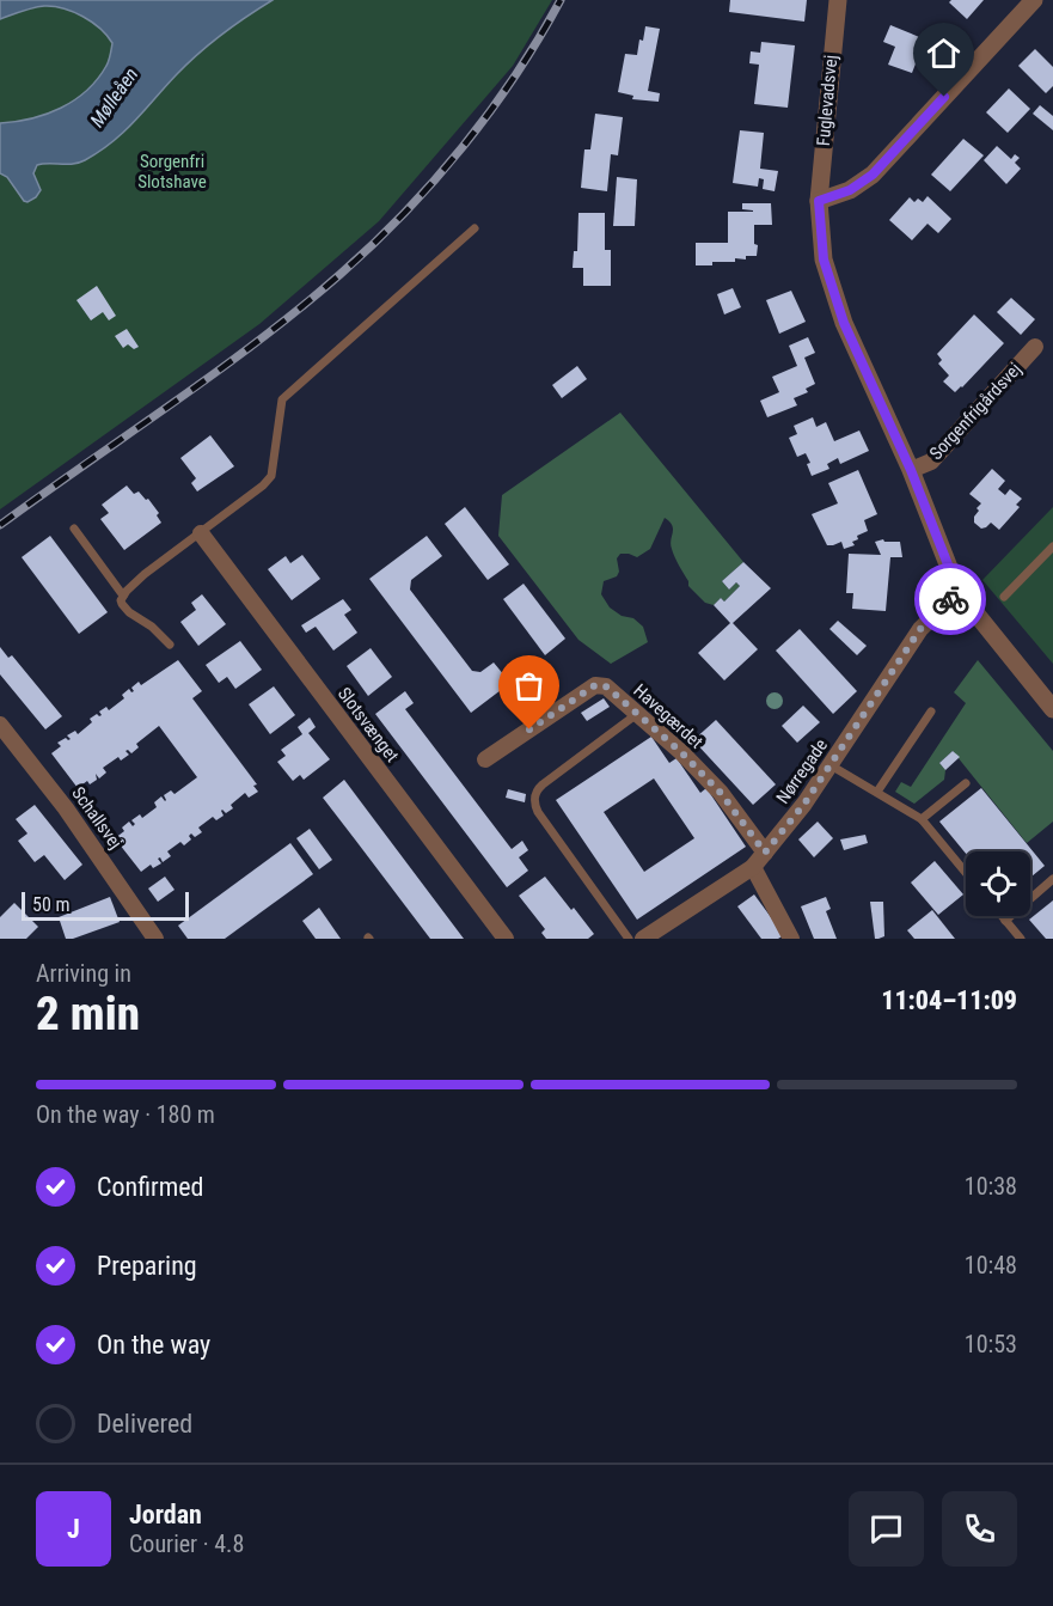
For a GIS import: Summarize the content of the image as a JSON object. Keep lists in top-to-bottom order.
{
  "streets": {
    "street": [
      "Fuglevadsvej",
      "Sorgenfrigårdsvej",
      "Havegærdet",
      "Slotsvænget",
      "Nørregade",
      "Schallsvej"
    ]
  },
  "crossings": [
    ["Fuglevadsvej", "Sorgenfrigårdsvej"],
    ["Sorgenfrigårdsvej", "Nørregade"],
    ["Havegærdet", "Nørregade"]
  ],
  "water": ["Mølleåen"],
  "parks": ["Sorgenfri Slotshave"],
  "scale_bar": "50 m",
  "page": {
    "scale": "50 m",
    "heading": ["2 min", "Arriving in", "11:04–11:09"],
    "panel": ["Jordan", "Courier · 4.8"],
    "bar": "On the way · 180 m",
    "list": [
      ["Confirmed", "10:38"],
      ["Preparing", "10:48"],
      ["On the way", "10:53"],
      "Delivered"
    ],
    "round": "J"
  }
}
